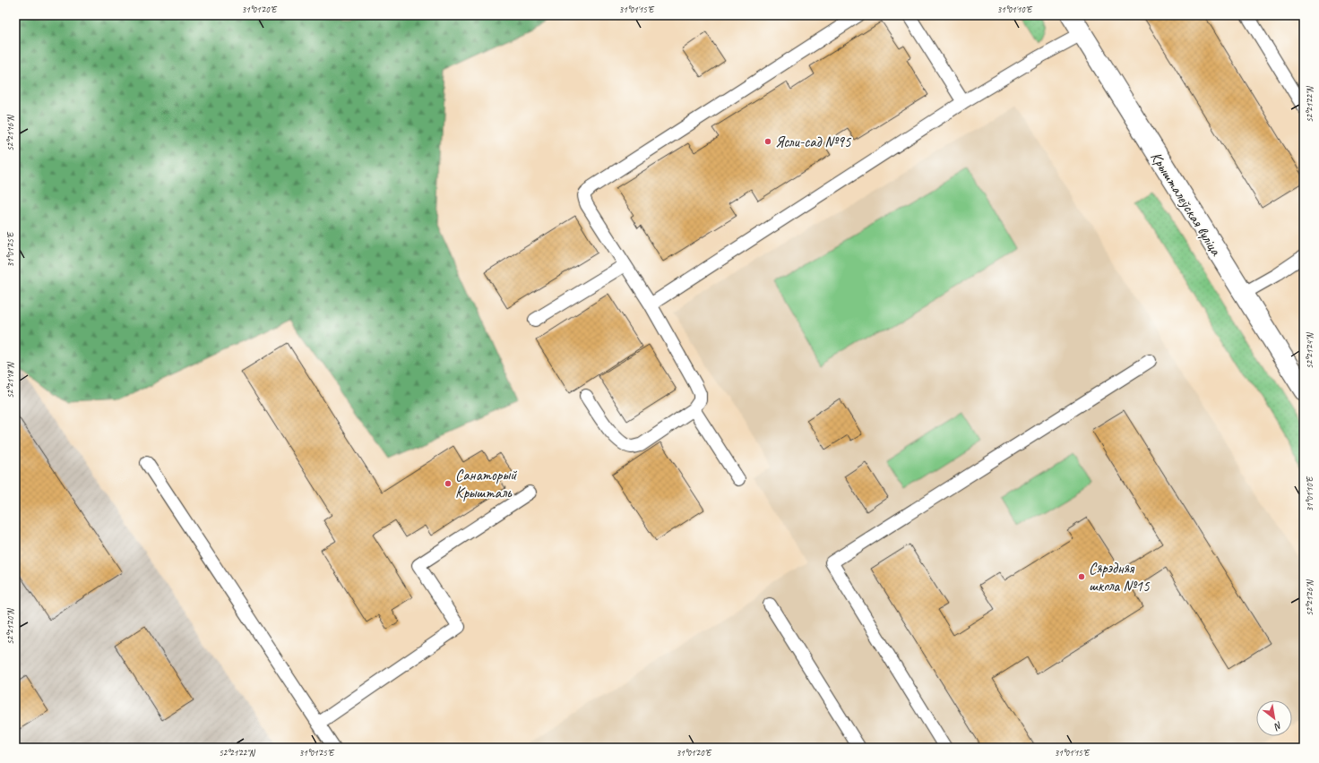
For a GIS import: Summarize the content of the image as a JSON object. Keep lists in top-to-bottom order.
{
  "streets": {
    "street": ["Крышталеўская вуліца"]
  },
  "places": ["Ясли-сад №95", "Санаторый Крышталь", "Сярэдняя школа №15"],
  "north": "bottom right",
  "coordinates": [
    "31°01'20\"E",
    "31°01'15\"E",
    "31°01'10\"E",
    "52°21'22\"N",
    "52°21'16\"N",
    "31°01'25\"E",
    "52°21'24\"N",
    "52°21'18\"N",
    "52°21'26\"N",
    "52°21'20\"N"
  ]
}
